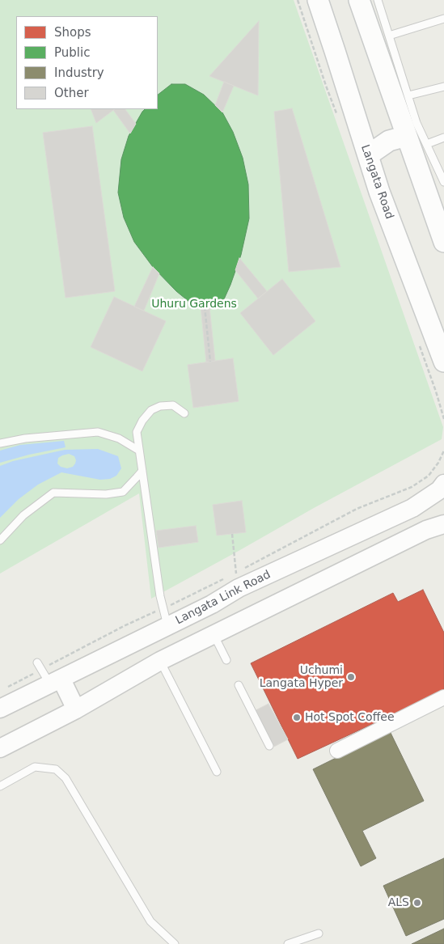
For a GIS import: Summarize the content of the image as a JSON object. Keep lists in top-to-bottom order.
{
  "streets": {
    "main road": ["Langata Road"],
    "street": ["Langata Link Road"]
  },
  "parks": ["Uhuru Gardens"],
  "places": ["Uchumi Langata Hyper", "Hot Spot Coffee", "ALS"],
  "legend": [
    "Shops",
    "Public",
    "Industry",
    "Other"
  ]
}
